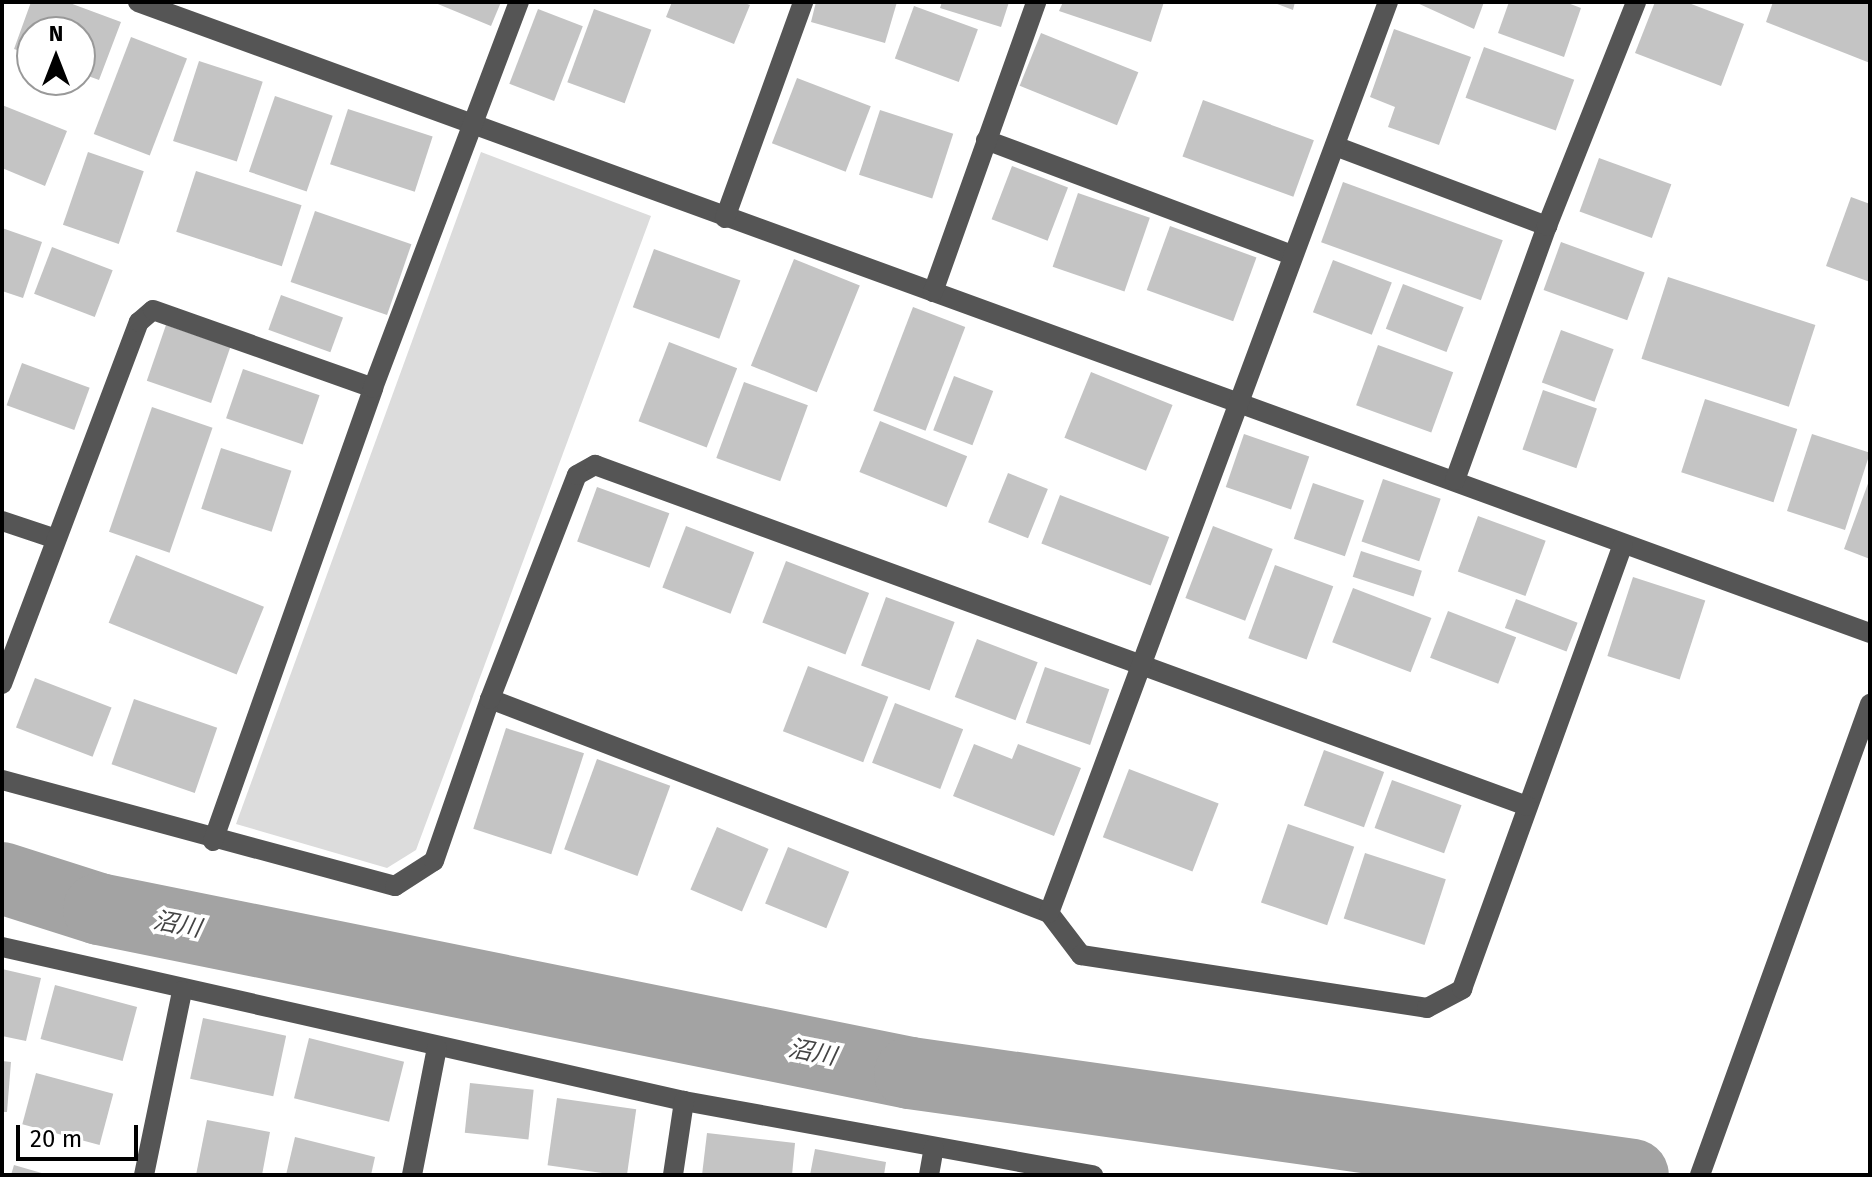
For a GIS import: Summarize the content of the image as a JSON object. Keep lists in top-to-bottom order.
{
  "water": ["沼川"],
  "scale_bar": "20 m",
  "north": "top"
}
